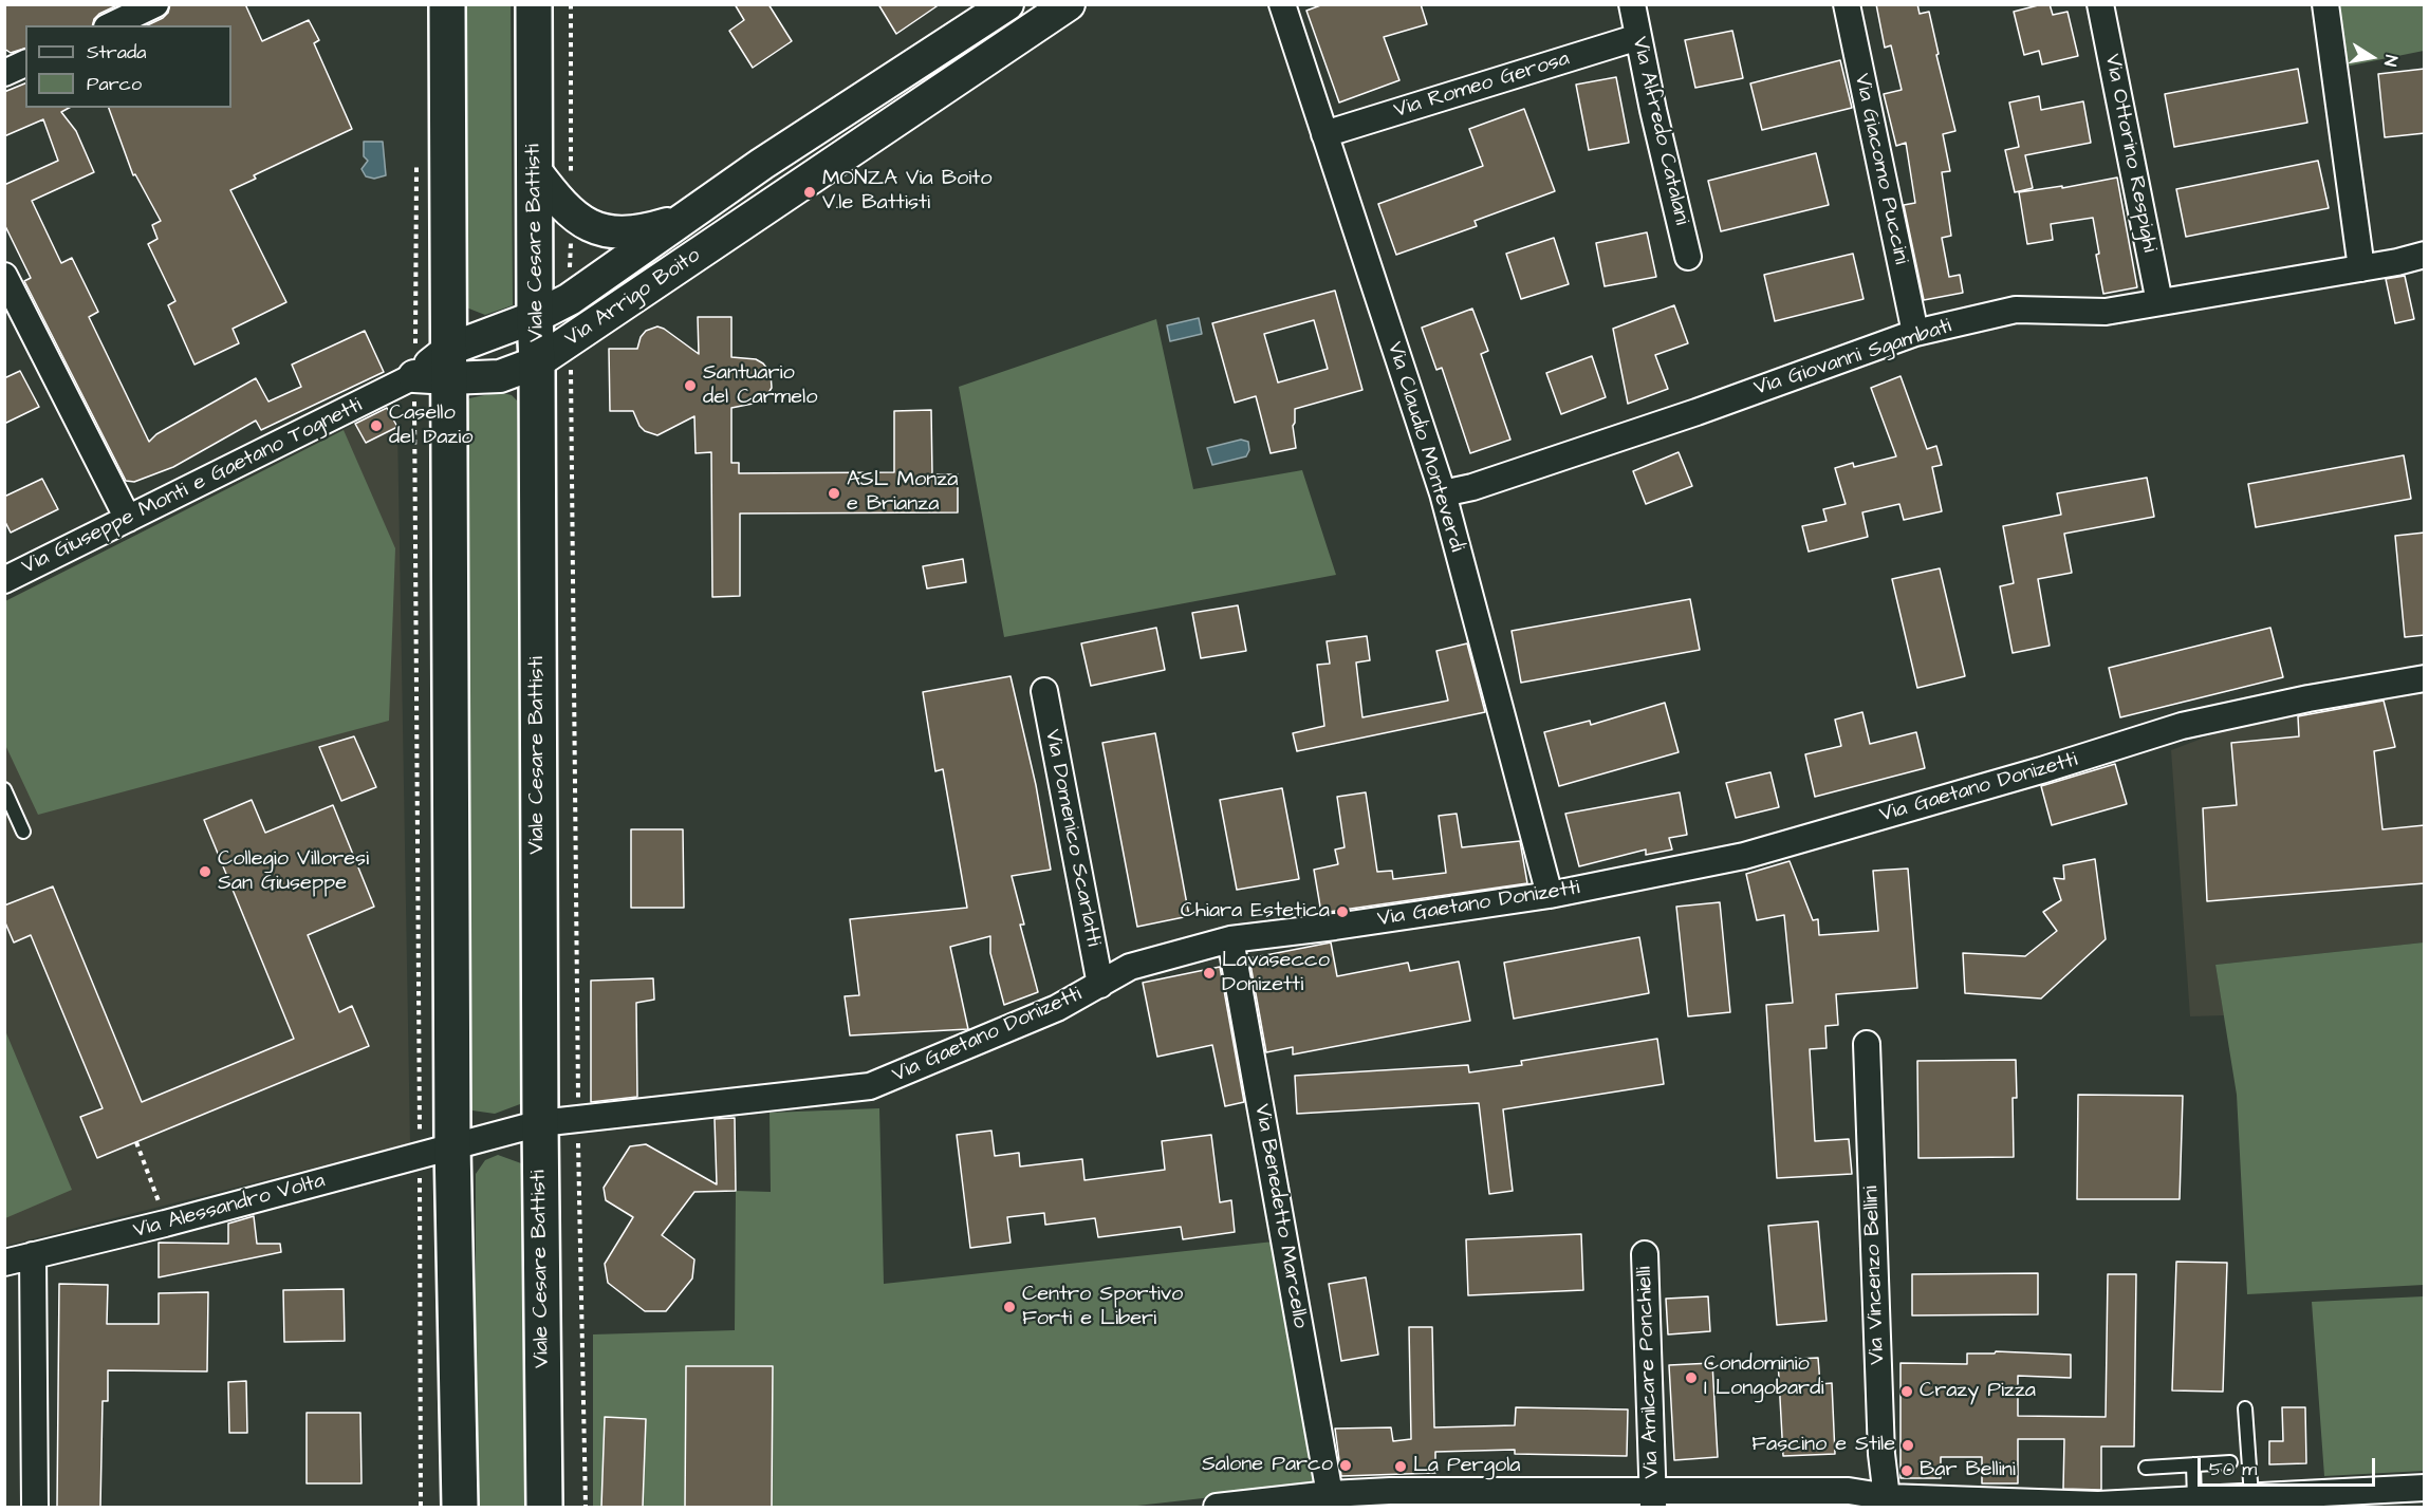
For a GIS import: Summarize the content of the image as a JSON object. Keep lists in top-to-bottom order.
{
  "streets": {
    "main road": ["Viale Cesare Battisti"],
    "street": [
      "Via Romeo Gerosa",
      "Via Alfredo Catalani",
      "Via Ottorino Respighi",
      "Via Giacomo Puccini",
      "Via Arrigo Boito",
      "Via Giovanni Sgambati",
      "Via Claudio Monteverdi",
      "Via Giuseppe Monti e Gaetano Tognetti",
      "Via Gaetano Donizetti",
      "Via Domenico Scarlatti",
      "Via Alessandro Volta",
      "Via Benedetto Marcello",
      "Via Vincenzo Bellini",
      "Via Amilcare Ponchielli"
    ]
  },
  "crossings": [
    ["Via Romeo Gerosa", "Via Alfredo Catalani"],
    ["Via Romeo Gerosa", "Via Claudio Monteverdi"],
    ["Via Ottorino Respighi", "Via Giovanni Sgambati"],
    ["Via Giacomo Puccini", "Via Giovanni Sgambati"],
    ["Viale Cesare Battisti", "Via Arrigo Boito"],
    ["Viale Cesare Battisti", "Via Gaetano Donizetti"],
    ["Via Arrigo Boito", "Via Giuseppe Monti e Gaetano Tognetti"],
    ["Via Giovanni Sgambati", "Via Claudio Monteverdi"],
    ["Via Claudio Monteverdi", "Via Gaetano Donizetti"],
    ["Via Gaetano Donizetti", "Via Domenico Scarlatti"],
    ["Via Gaetano Donizetti", "Via Alessandro Volta"],
    ["Via Gaetano Donizetti", "Via Benedetto Marcello"],
    ["Via Benedetto Marcello", "Via Amilcare Ponchielli"],
    ["Via Vincenzo Bellini", "Via Amilcare Ponchielli"]
  ],
  "places": [
    "MONZA Via Boito V.le Battisti",
    "Santuario del Carmelo",
    "Casello del Dazio",
    "ASL Monza e Brianza",
    "Collegio Villoresi San Giuseppe",
    "Chiara Estetica",
    "Lavasecco Donizetti",
    "Centro Sportivo Forti e Liberi",
    "Condominio I Longobardi",
    "Crazy Pizza",
    "Fascino e Stile",
    "Salone Parco",
    "La Pergola",
    "Bar Bellini"
  ],
  "legend": ["Strada", "Parco"],
  "scale_bar": "50 m",
  "north": "right"
}
